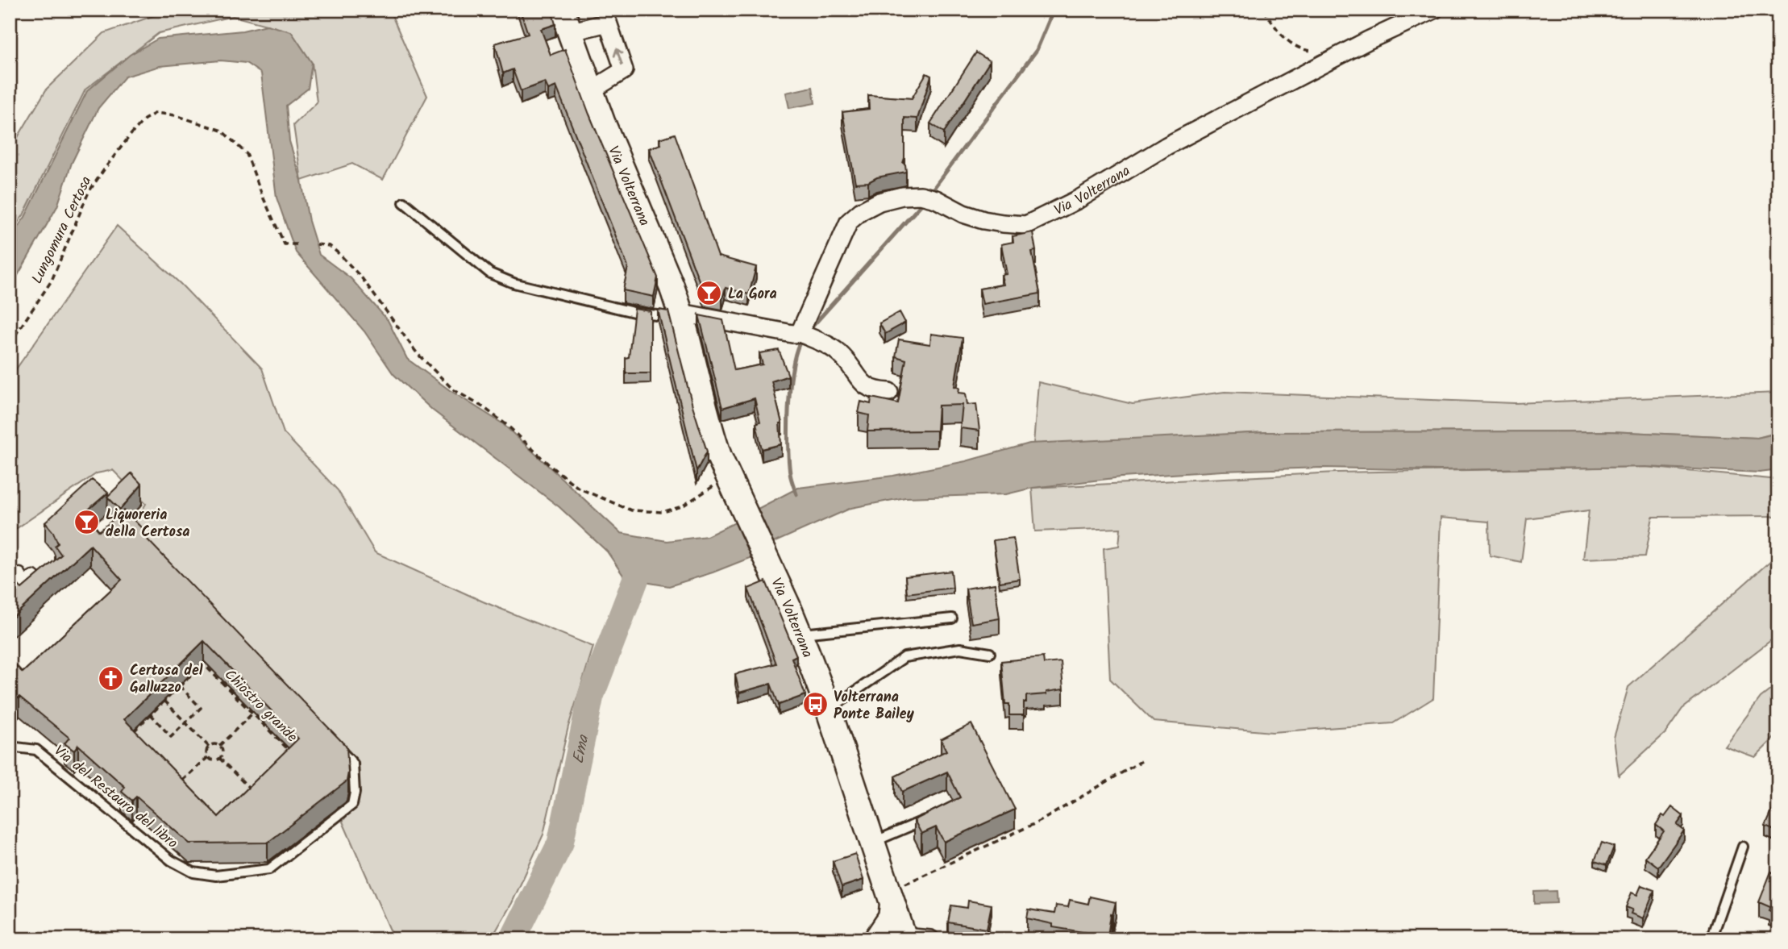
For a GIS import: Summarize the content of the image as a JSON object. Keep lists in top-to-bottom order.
{
  "streets": {
    "main road": ["Via Volterrana"],
    "lane": ["Via del Restauro del libro"],
    "path": ["Lungomura Certosa", "Chiostro grande"]
  },
  "water": ["Ema"],
  "places": {
    "bar": ["La Gora", "Liquoreria della Certosa"],
    "church": ["Certosa del Galluzzo"],
    "bus stop": ["Volterrana Ponte Bailey"]
  }
}
